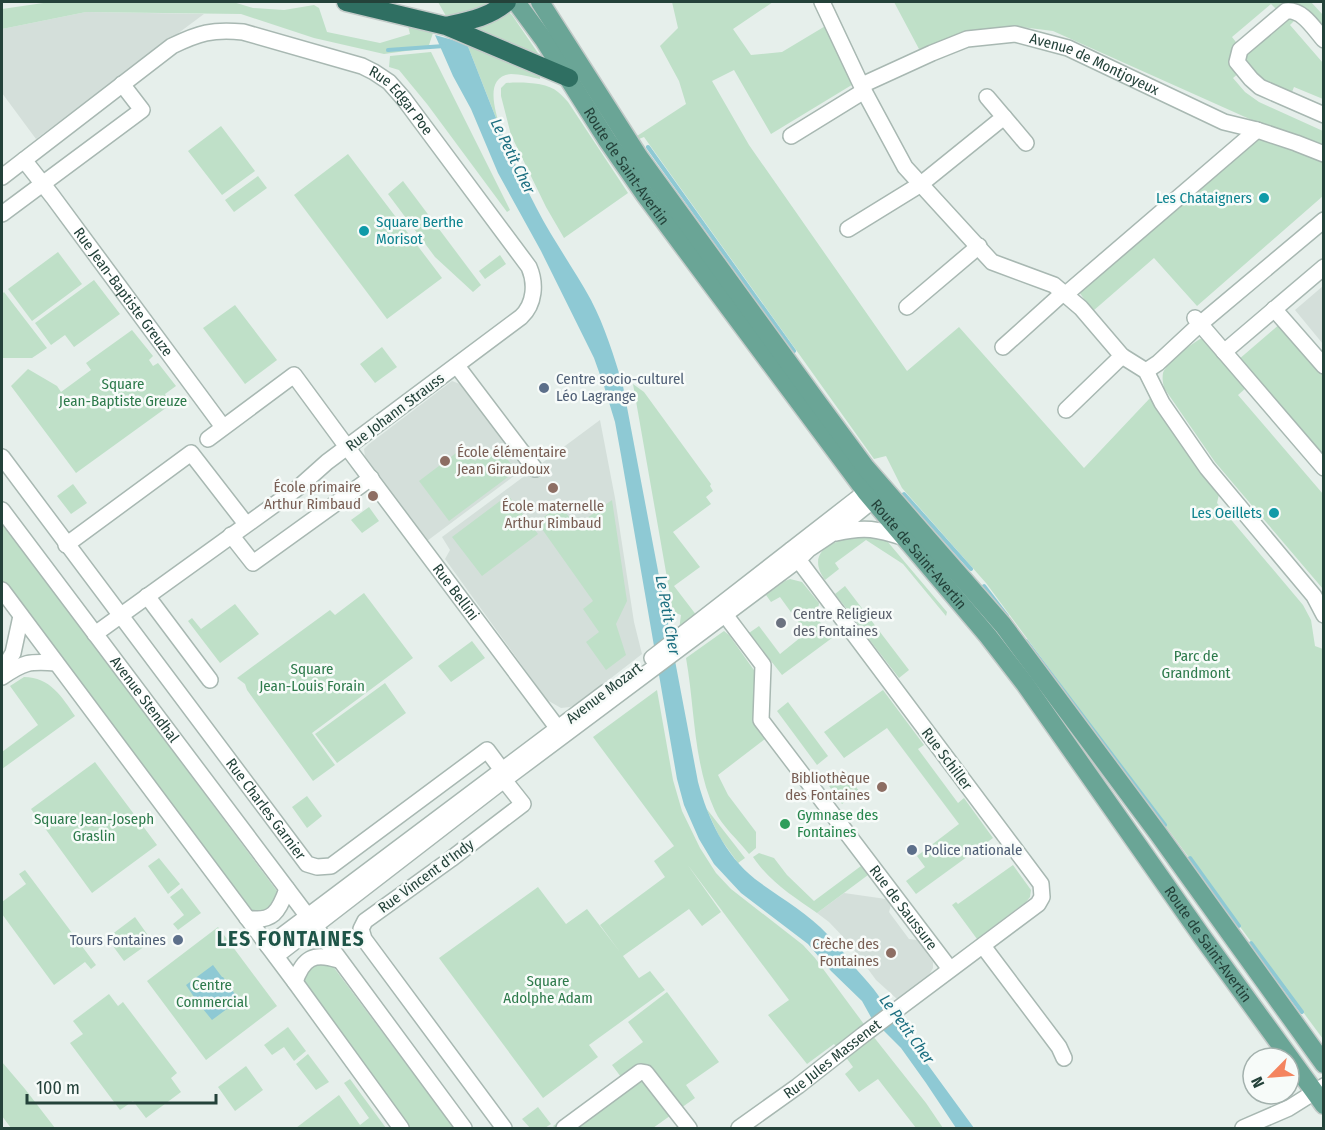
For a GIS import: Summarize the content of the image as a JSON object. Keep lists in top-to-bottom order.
{
  "streets": {
    "main road": ["Route de Saint-Avertin"],
    "street": [
      "Avenue de Montjoyeux",
      "Rue Edgar Poe",
      "Rue Jean-Baptiste Greuze",
      "Rue Johann Strauss",
      "Rue Bellini",
      "Avenue Mozart",
      "Avenue Stendhal",
      "Rue Schiller",
      "Rue Charles Garnier",
      "Rue Vincent d'Indy",
      "Rue de Saussure",
      "Rue Jules Massenet"
    ]
  },
  "crossings": [
    ["Rue Edgar Poe", "Rue Johann Strauss"],
    ["Route de Saint-Avertin", "Avenue Mozart"],
    ["Rue Johann Strauss", "Rue Bellini"],
    ["Rue Johann Strauss", "Avenue Stendhal"],
    ["Rue Johann Strauss", "Rue Charles Garnier"],
    ["Rue Bellini", "Avenue Mozart"],
    ["Avenue Mozart", "Avenue Stendhal"],
    ["Avenue Mozart", "Rue Schiller"],
    ["Avenue Mozart", "Rue Charles Garnier"],
    ["Avenue Mozart", "Rue Vincent d'Indy"],
    ["Avenue Mozart", "Rue de Saussure"],
    ["Rue Schiller", "Rue Jules Massenet"],
    ["Rue Charles Garnier", "Rue Vincent d'Indy"],
    ["Rue de Saussure", "Rue Jules Massenet"]
  ],
  "districts": ["LES FONTAINES"],
  "water": ["Le Petit Cher"],
  "parks": [
    "Square Jean-Baptiste Greuze",
    "Parc de Grandmont",
    "Square Jean-Louis Forain",
    "Square Jean-Joseph Graslin",
    "Square Adolphe Adam",
    "Centre Commercial"
  ],
  "places": [
    "Les Chataigners",
    "Square Berthe Morisot",
    "Centre socio-culturel Léo Lagrange",
    "École élémentaire Jean Giraudoux",
    "École maternelle Arthur Rimbaud",
    "École primaire Arthur Rimbaud",
    "Les Oeillets",
    "Centre Religieux des Fontaines",
    "Bibliothèque des Fontaines",
    "Gymnase des Fontaines",
    "Police nationale",
    "Tours Fontaines",
    "Crèche des Fontaines"
  ],
  "scale_bar": "100 m",
  "north": "bottom left"
}
